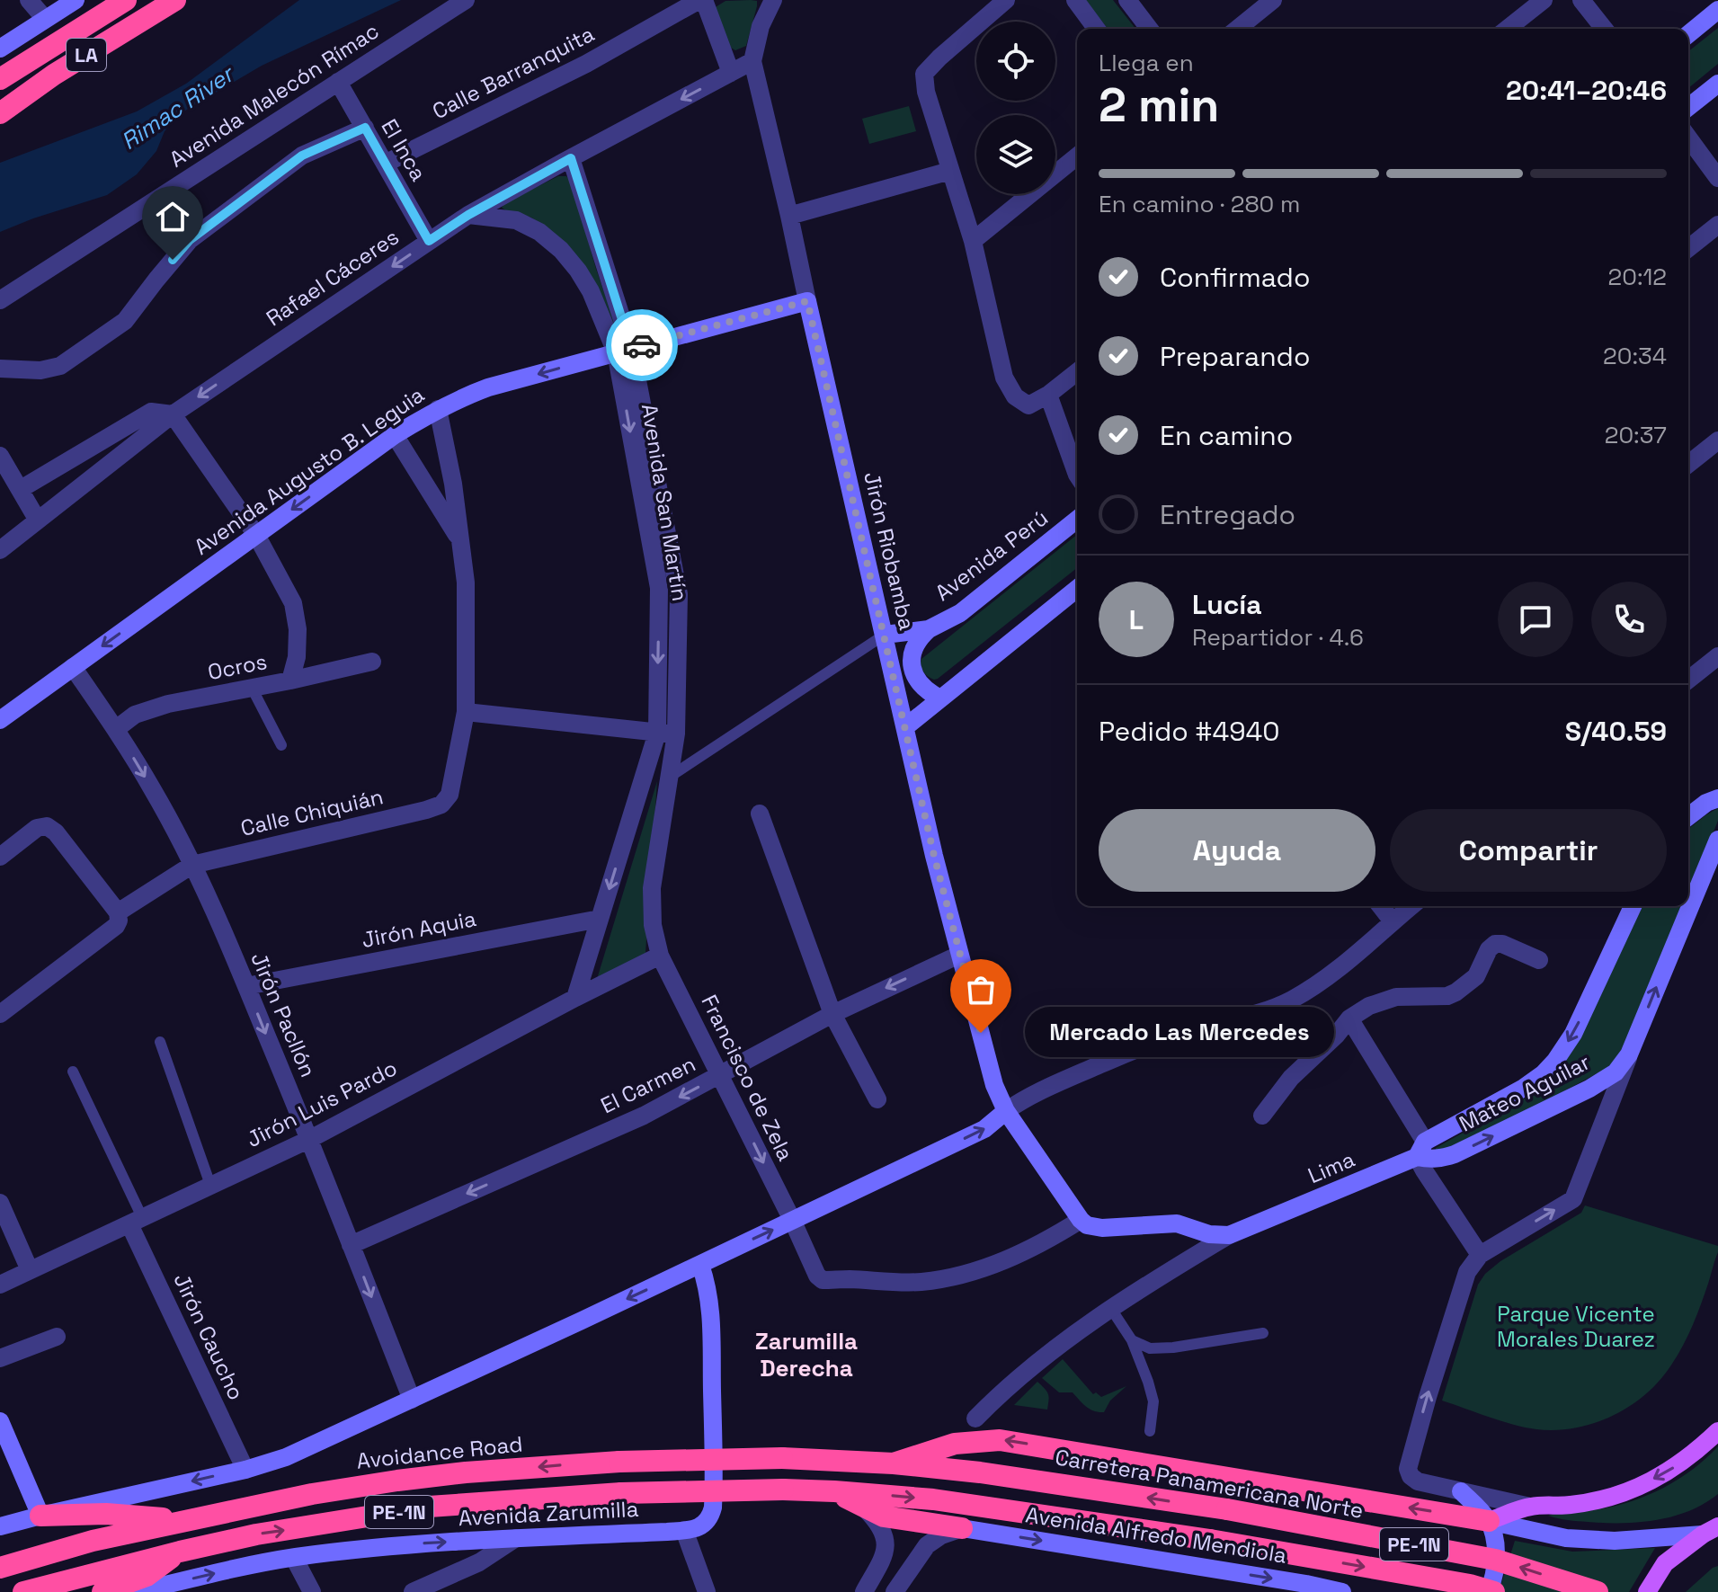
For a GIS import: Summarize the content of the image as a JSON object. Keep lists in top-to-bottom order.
{
  "streets": {
    "highway": [
      "LA",
      "Avoidance Road",
      "Carretera Panamericana Norte",
      "PE-1N"
    ],
    "main road": [
      "Avenida Augusto B. Leguia",
      "Jirón Riobamba",
      "Avenida Perú",
      "Mateo Aguilar",
      "Lima",
      "Avenida Zarumilla",
      "Avenida Alfredo Mendiola"
    ],
    "street": [
      "Calle Barranquita",
      "Avenida Malecón Rímac",
      "El Inca",
      "Rafael Cáceres",
      "Avenida San Martín",
      "Ocros",
      "Calle Chiquián",
      "Jirón Aquia",
      "Jirón Pacllón",
      "Francisco de Zela",
      "El Carmen",
      "Jirón Luis Pardo",
      "Jirón Caucho"
    ]
  },
  "crossings": [
    ["Calle Barranquita", "El Inca"],
    ["Avenida Malecón Rímac", "El Inca"],
    ["El Inca", "Rafael Cáceres"],
    ["Rafael Cáceres", "Avenida San Martín"],
    ["Rafael Cáceres", "Jirón Riobamba"],
    ["Avenida Augusto B. Leguia", "Avenida San Martín"],
    ["Avenida Augusto B. Leguia", "Jirón Riobamba"],
    ["Avenida Augusto B. Leguia", "Jirón Pacllón"],
    ["Avenida San Martín", "Jirón Aquia"],
    ["Avenida San Martín", "Francisco de Zela"],
    ["Avenida San Martín", "Jirón Luis Pardo"],
    ["Jirón Riobamba", "Avenida Perú"],
    ["Jirón Riobamba", "Francisco de Zela"],
    ["Jirón Riobamba", "El Carmen"],
    ["Ocros", "Jirón Pacllón"],
    ["Calle Chiquián", "Jirón Pacllón"],
    ["Jirón Aquia", "Jirón Pacllón"],
    ["Jirón Pacllón", "El Carmen"],
    ["Jirón Pacllón", "Jirón Luis Pardo"],
    ["Francisco de Zela", "El Carmen"],
    ["Francisco de Zela", "Jirón Luis Pardo"],
    ["Mateo Aguilar", "Lima"],
    ["Jirón Luis Pardo", "Jirón Caucho"],
    ["Avoidance Road", "Carretera Panamericana Norte"]
  ],
  "one_way": [
    "Avenida Augusto B. Leguia",
    "Jirón Pacllón",
    "El Carmen",
    "Mateo Aguilar",
    "Lima",
    "Avenida Alfredo Mendiola"
  ],
  "districts": ["Zarumilla Derecha"],
  "water": ["Rimac River"],
  "parks": ["Parque Vicente Morales Duarez"],
  "places": ["Mercado Las Mercedes"],
  "page": {
    "heading": ["2 min", "Llega en", "20:41–20:46"],
    "panel": [
      "Lucía",
      "Repartidor · 4.6",
      "Pedido #4940",
      "S/40.59"
    ],
    "bar": "En camino · 280 m",
    "list": [
      ["Confirmado", "20:12"],
      ["Preparando", "20:34"],
      ["En camino", "20:37"],
      "Entregado"
    ],
    "round": "L",
    "buttons": ["Ayuda", "Compartir"],
    "bubble": "Mercado Las Mercedes"
  }
}
